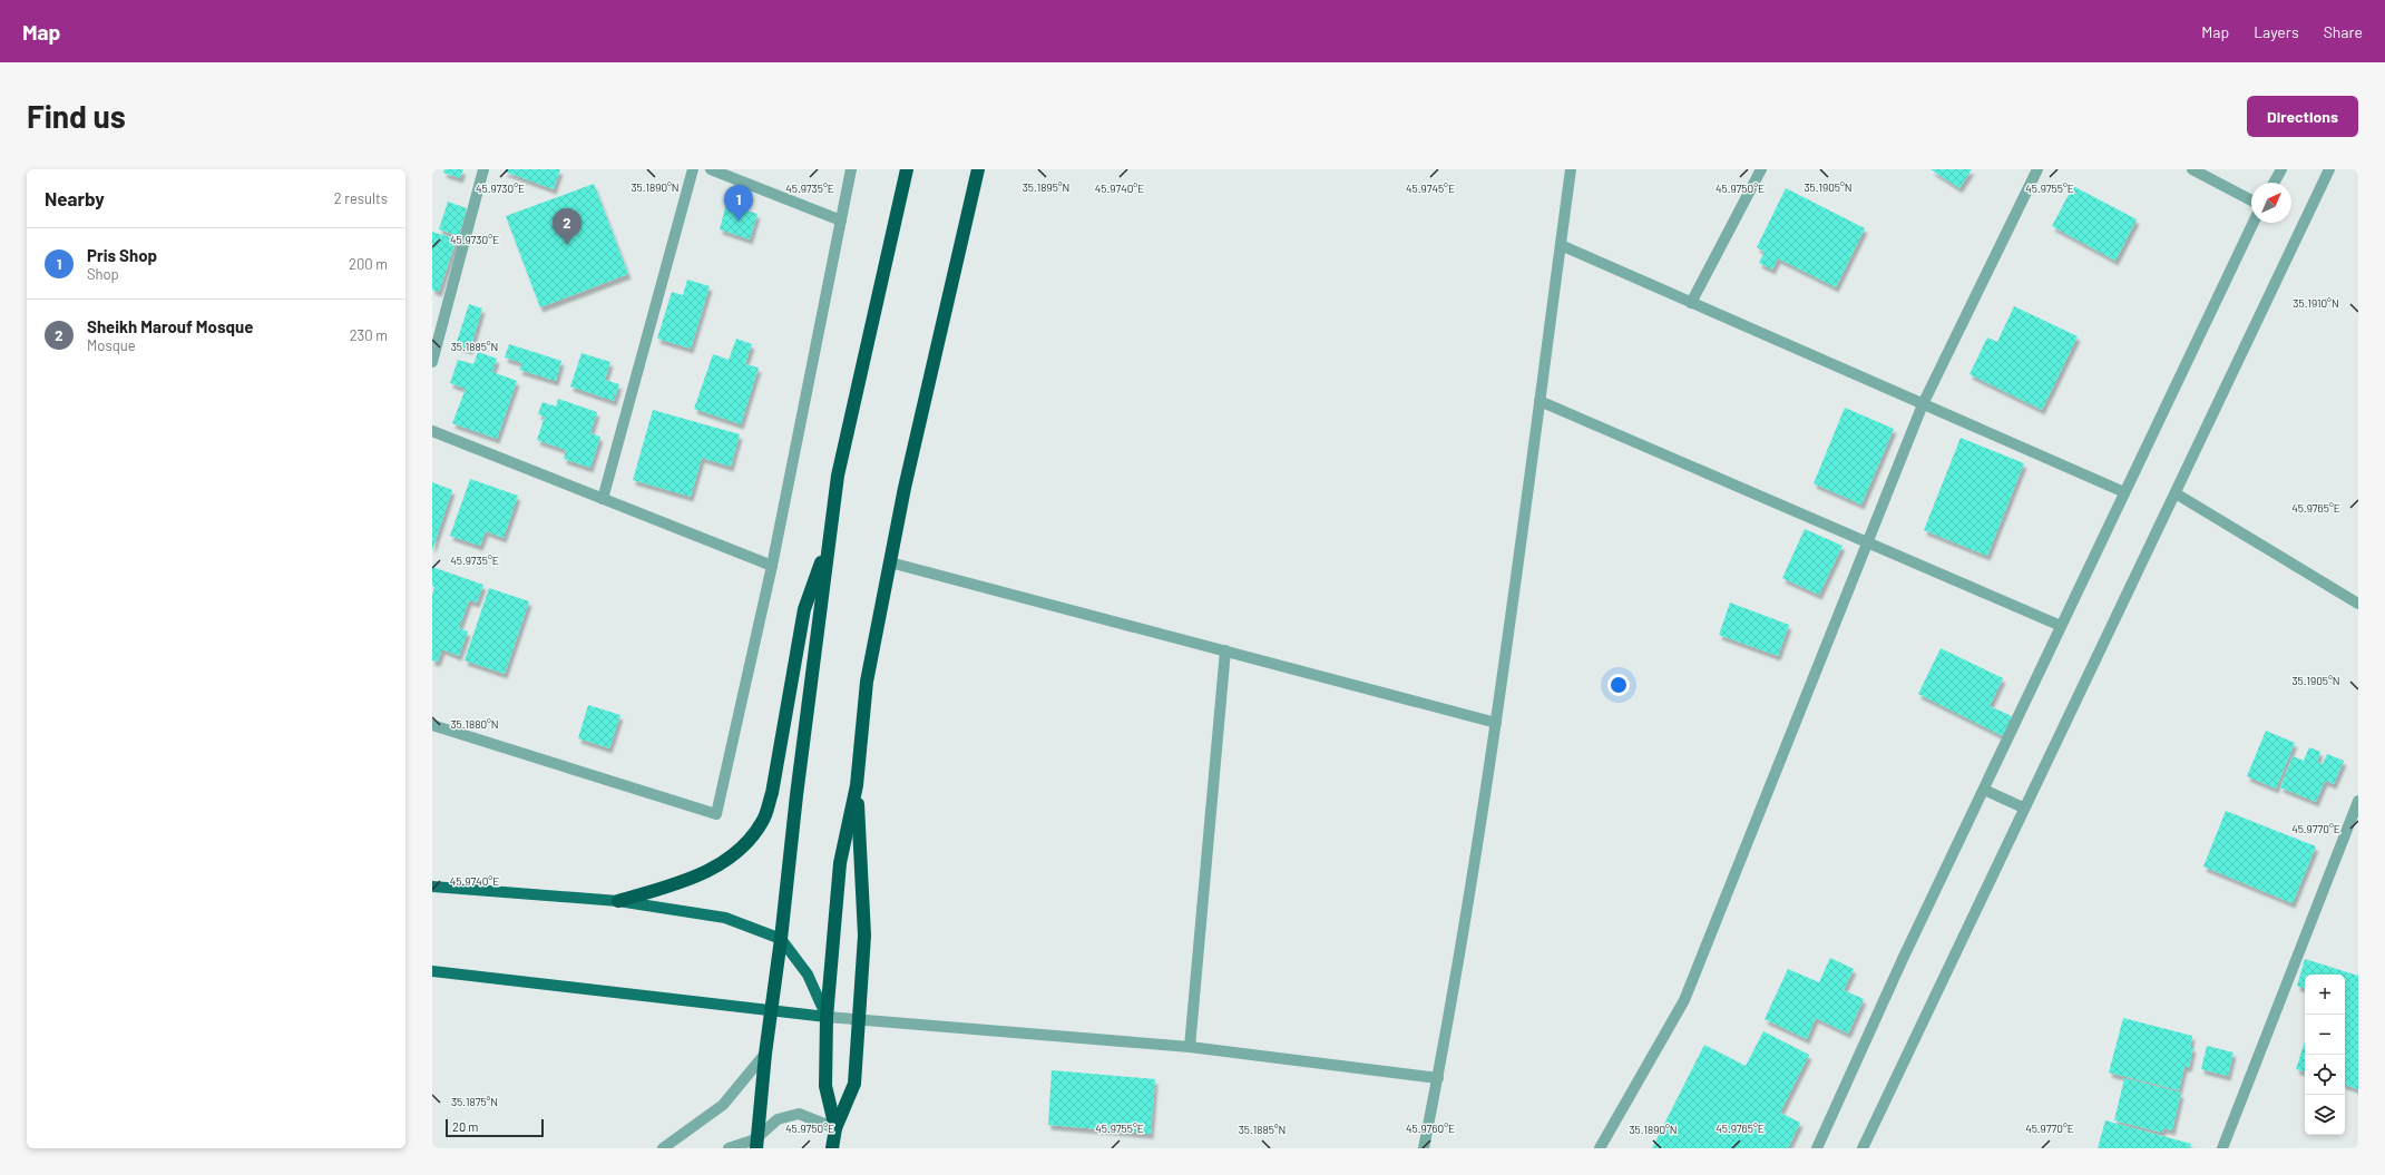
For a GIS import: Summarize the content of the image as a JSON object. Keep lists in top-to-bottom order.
{
  "scale_bar": "20 m",
  "north": "top right",
  "page": {
    "header": "Map",
    "nav": ["Map", "Layers", "Share"],
    "buttons": "Directions",
    "title": "Find us",
    "heading": ["Nearby", "2 results"],
    "pins": ["1", "2"],
    "list": [
      {
        "mark": "1",
        "name": "Pris Shop",
        "note": "Shop",
        "value": "200 m"
      },
      {
        "mark": "2",
        "name": "Sheikh Marouf Mosque",
        "note": "Mosque",
        "value": "230 m"
      }
    ],
    "map_buttons": ["+", "−"],
    "scale": "20 m"
  },
  "coordinates": [
    "35.1890°N",
    "35.1895°N",
    "35.1905°N",
    "45.9730°E",
    "45.9735°E",
    "45.9740°E",
    "45.9745°E",
    "45.9750°E",
    "45.9755°E",
    "35.1910°N",
    "35.1885°N",
    "45.9765°E",
    "35.1880°N",
    "45.9770°E",
    "35.1875°N",
    "45.9760°E"
  ]
}
